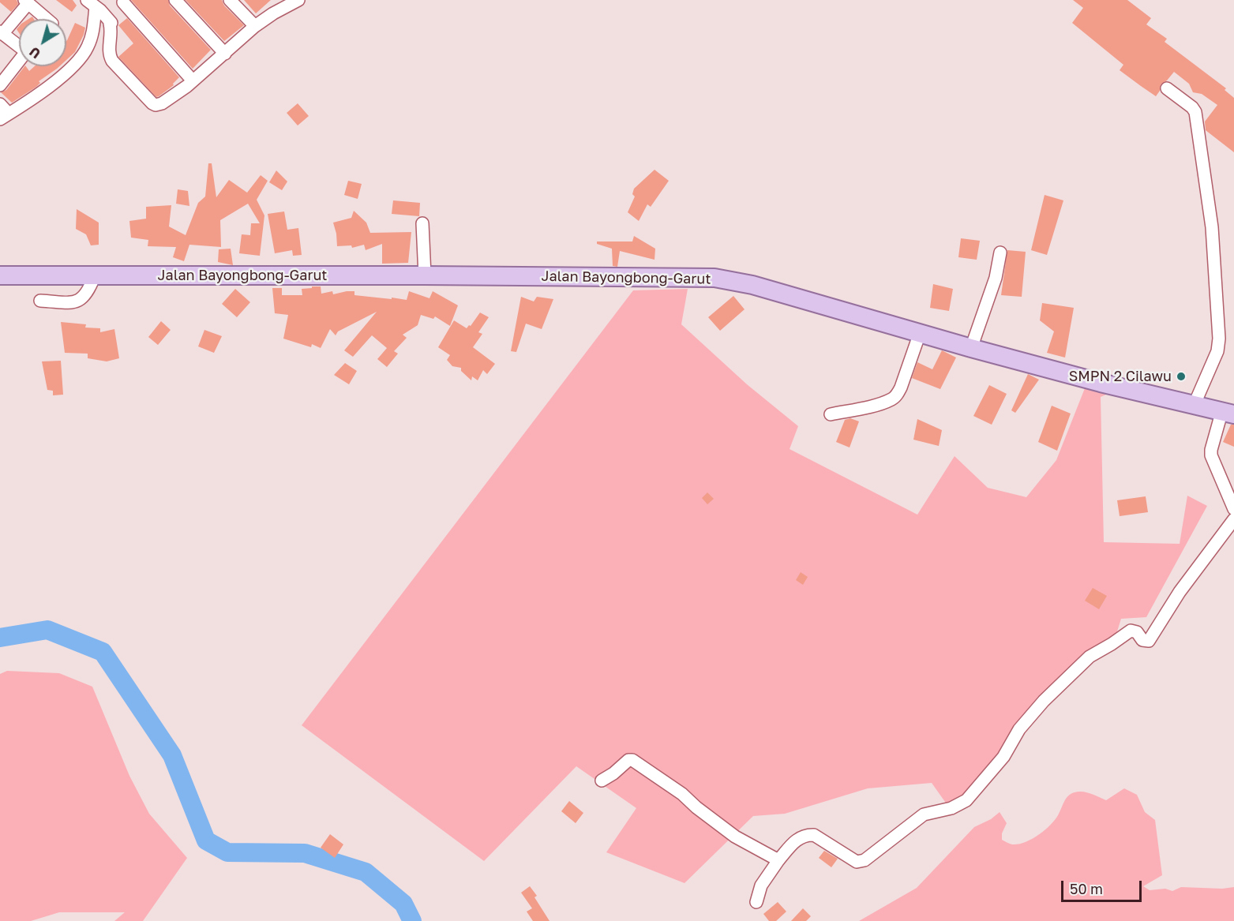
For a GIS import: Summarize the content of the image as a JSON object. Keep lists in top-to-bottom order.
{
  "streets": {
    "main road": ["Jalan Bayongbong-Garut"]
  },
  "places": ["SMPN 2 Cilawu"],
  "scale_bar": "50 m",
  "north": "bottom left"
}
